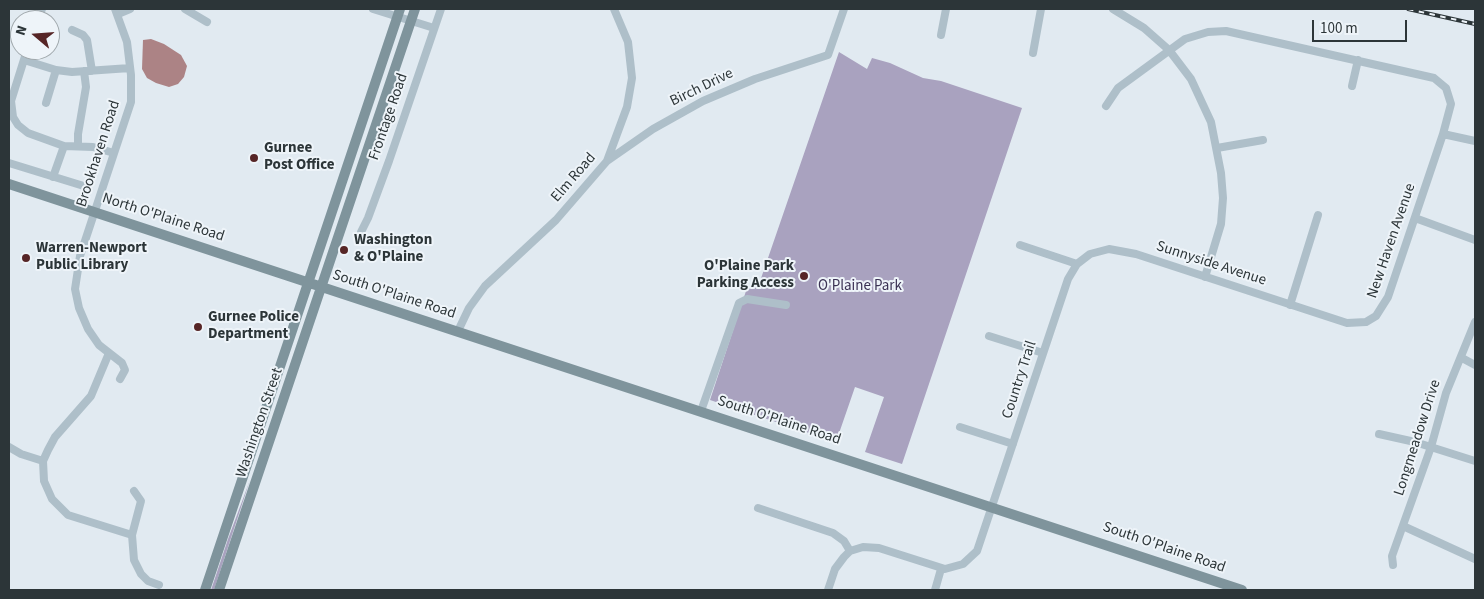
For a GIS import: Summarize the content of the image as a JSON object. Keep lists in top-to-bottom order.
{
  "streets": {
    "main road": ["North O'Plaine Road", "South O'Plaine Road", "Washington Street"],
    "street": [
      "Birch Drive",
      "Frontage Road",
      "Brookhaven Road",
      "Elm Road",
      "New Haven Avenue",
      "Sunnyside Avenue",
      "Country Trail",
      "Longmeadow Drive"
    ]
  },
  "crossings": [
    ["Birch Drive", "Elm Road"],
    ["Brookhaven Road", "North O'Plaine Road"],
    ["Elm Road", "South O'Plaine Road"],
    ["North O'Plaine Road", "South O'Plaine Road"],
    ["North O'Plaine Road", "Washington Street"],
    ["New Haven Avenue", "Sunnyside Avenue"],
    ["Sunnyside Avenue", "Country Trail"],
    ["South O'Plaine Road", "Country Trail"],
    ["South O'Plaine Road", "Washington Street"]
  ],
  "parks": ["O'Plaine Park"],
  "places": [
    "Gurnee Post Office",
    "Washington & O'Plaine",
    "Warren-Newport Public Library",
    "O'Plaine Park Parking Access",
    "Gurnee Police Department"
  ],
  "scale_bar": "100 m",
  "north": "left"
}
